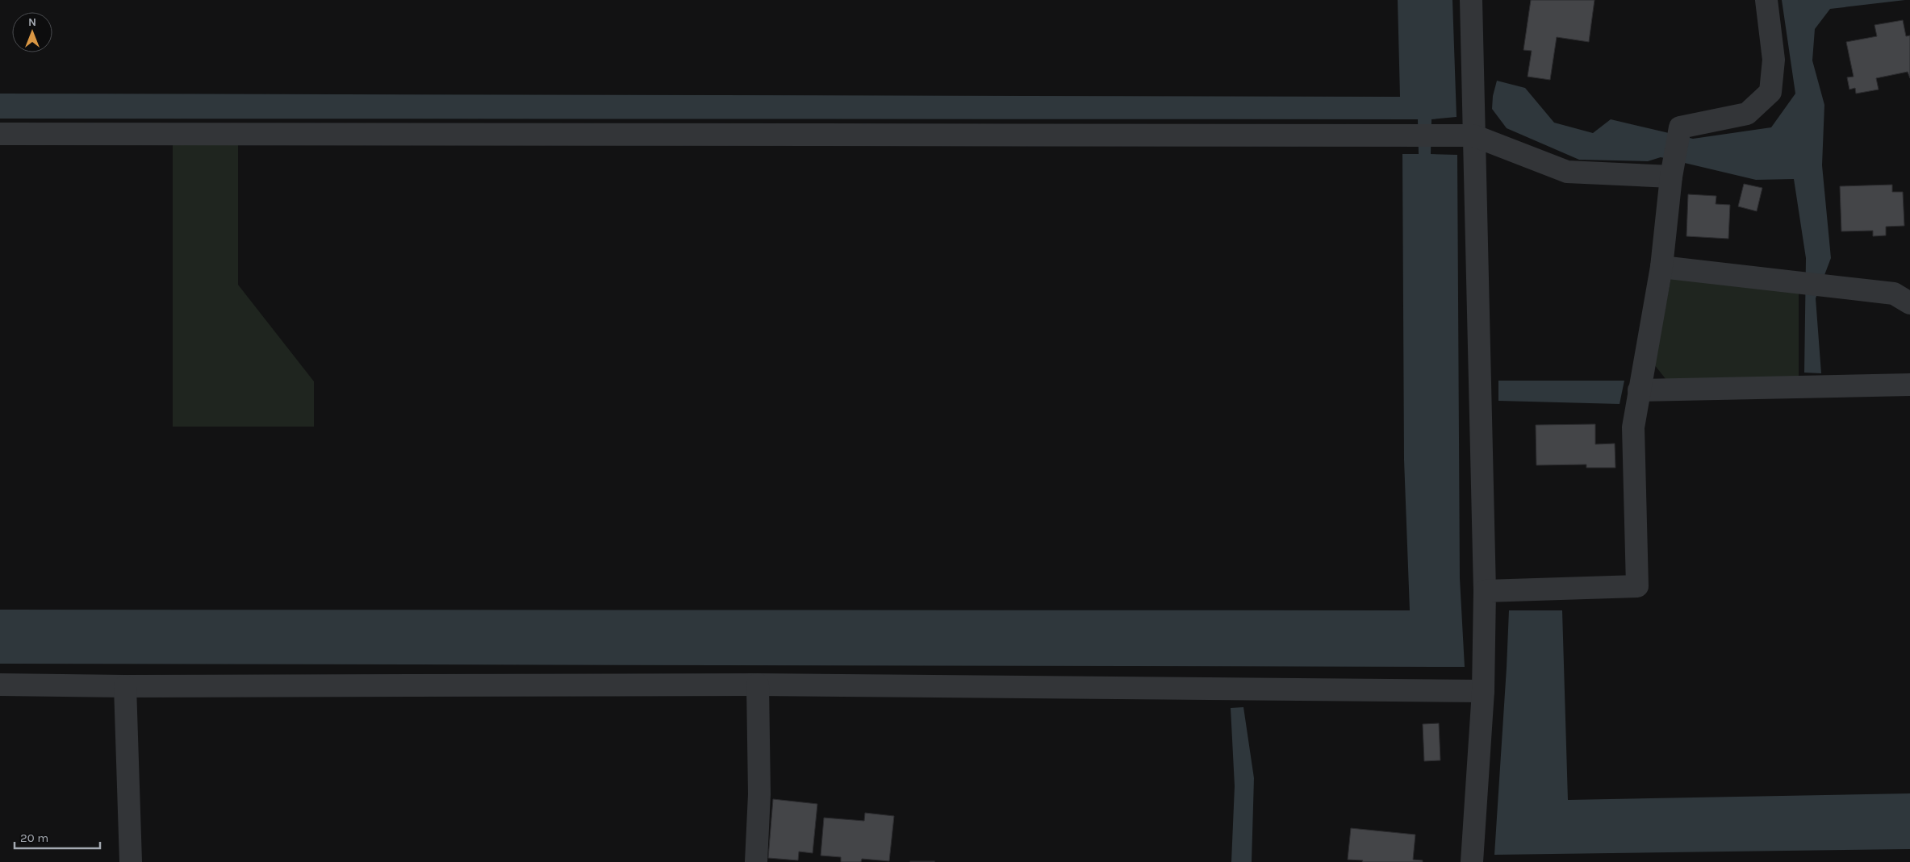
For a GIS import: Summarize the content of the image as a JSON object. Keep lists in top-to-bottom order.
{
  "scale_bar": "20 m",
  "north": "top"
}
